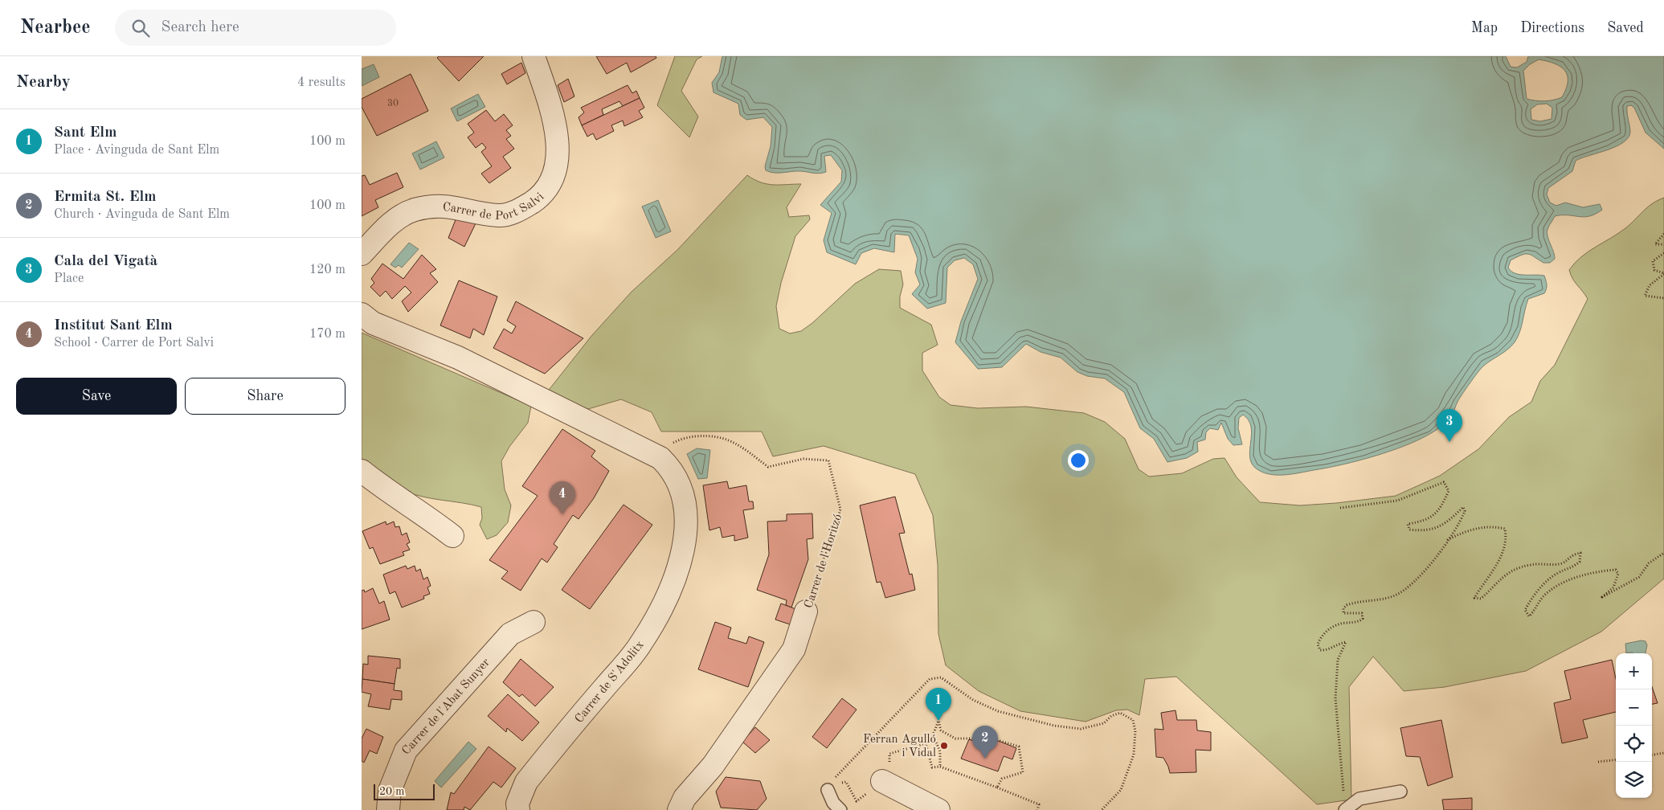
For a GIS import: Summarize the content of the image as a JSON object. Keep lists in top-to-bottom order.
{
  "streets": {
    "street": [
      "Carrer de Port Salvi",
      "Carrer de l'Horitzó",
      "Carrer de S'Adolitx",
      "Carrer de l'Abat Sunyer"
    ]
  },
  "crossings": [
    ["Carrer de l'Horitzó", "Carrer de S'Adolitx"]
  ],
  "places": ["Ferran Agulló i Vidal"],
  "house_numbers": ["30"],
  "scale_bar": "20 m",
  "page": {
    "header": "Nearbee",
    "search": "Search here",
    "nav": ["Map", "Directions", "Saved"],
    "heading": ["Nearby", "4 results"],
    "list": [
      {
        "mark": "1",
        "name": "Sant Elm",
        "note": "Place · Avinguda de Sant Elm",
        "value": "100 m"
      },
      {
        "mark": "2",
        "name": "Ermita St. Elm",
        "note": "Church · Avinguda de Sant Elm",
        "value": "100 m"
      },
      {
        "mark": "3",
        "name": "Cala del Vigatà",
        "note": "Place",
        "value": "120 m"
      },
      {
        "mark": "4",
        "name": "Institut Sant Elm",
        "note": "School · Carrer de Port Salvi",
        "value": "170 m"
      }
    ],
    "buttons": ["Save", "Share"],
    "pins": [
      "3",
      "4",
      "1",
      "2"
    ],
    "map_buttons": ["+", "−"],
    "scale": "20 m"
  }
}
